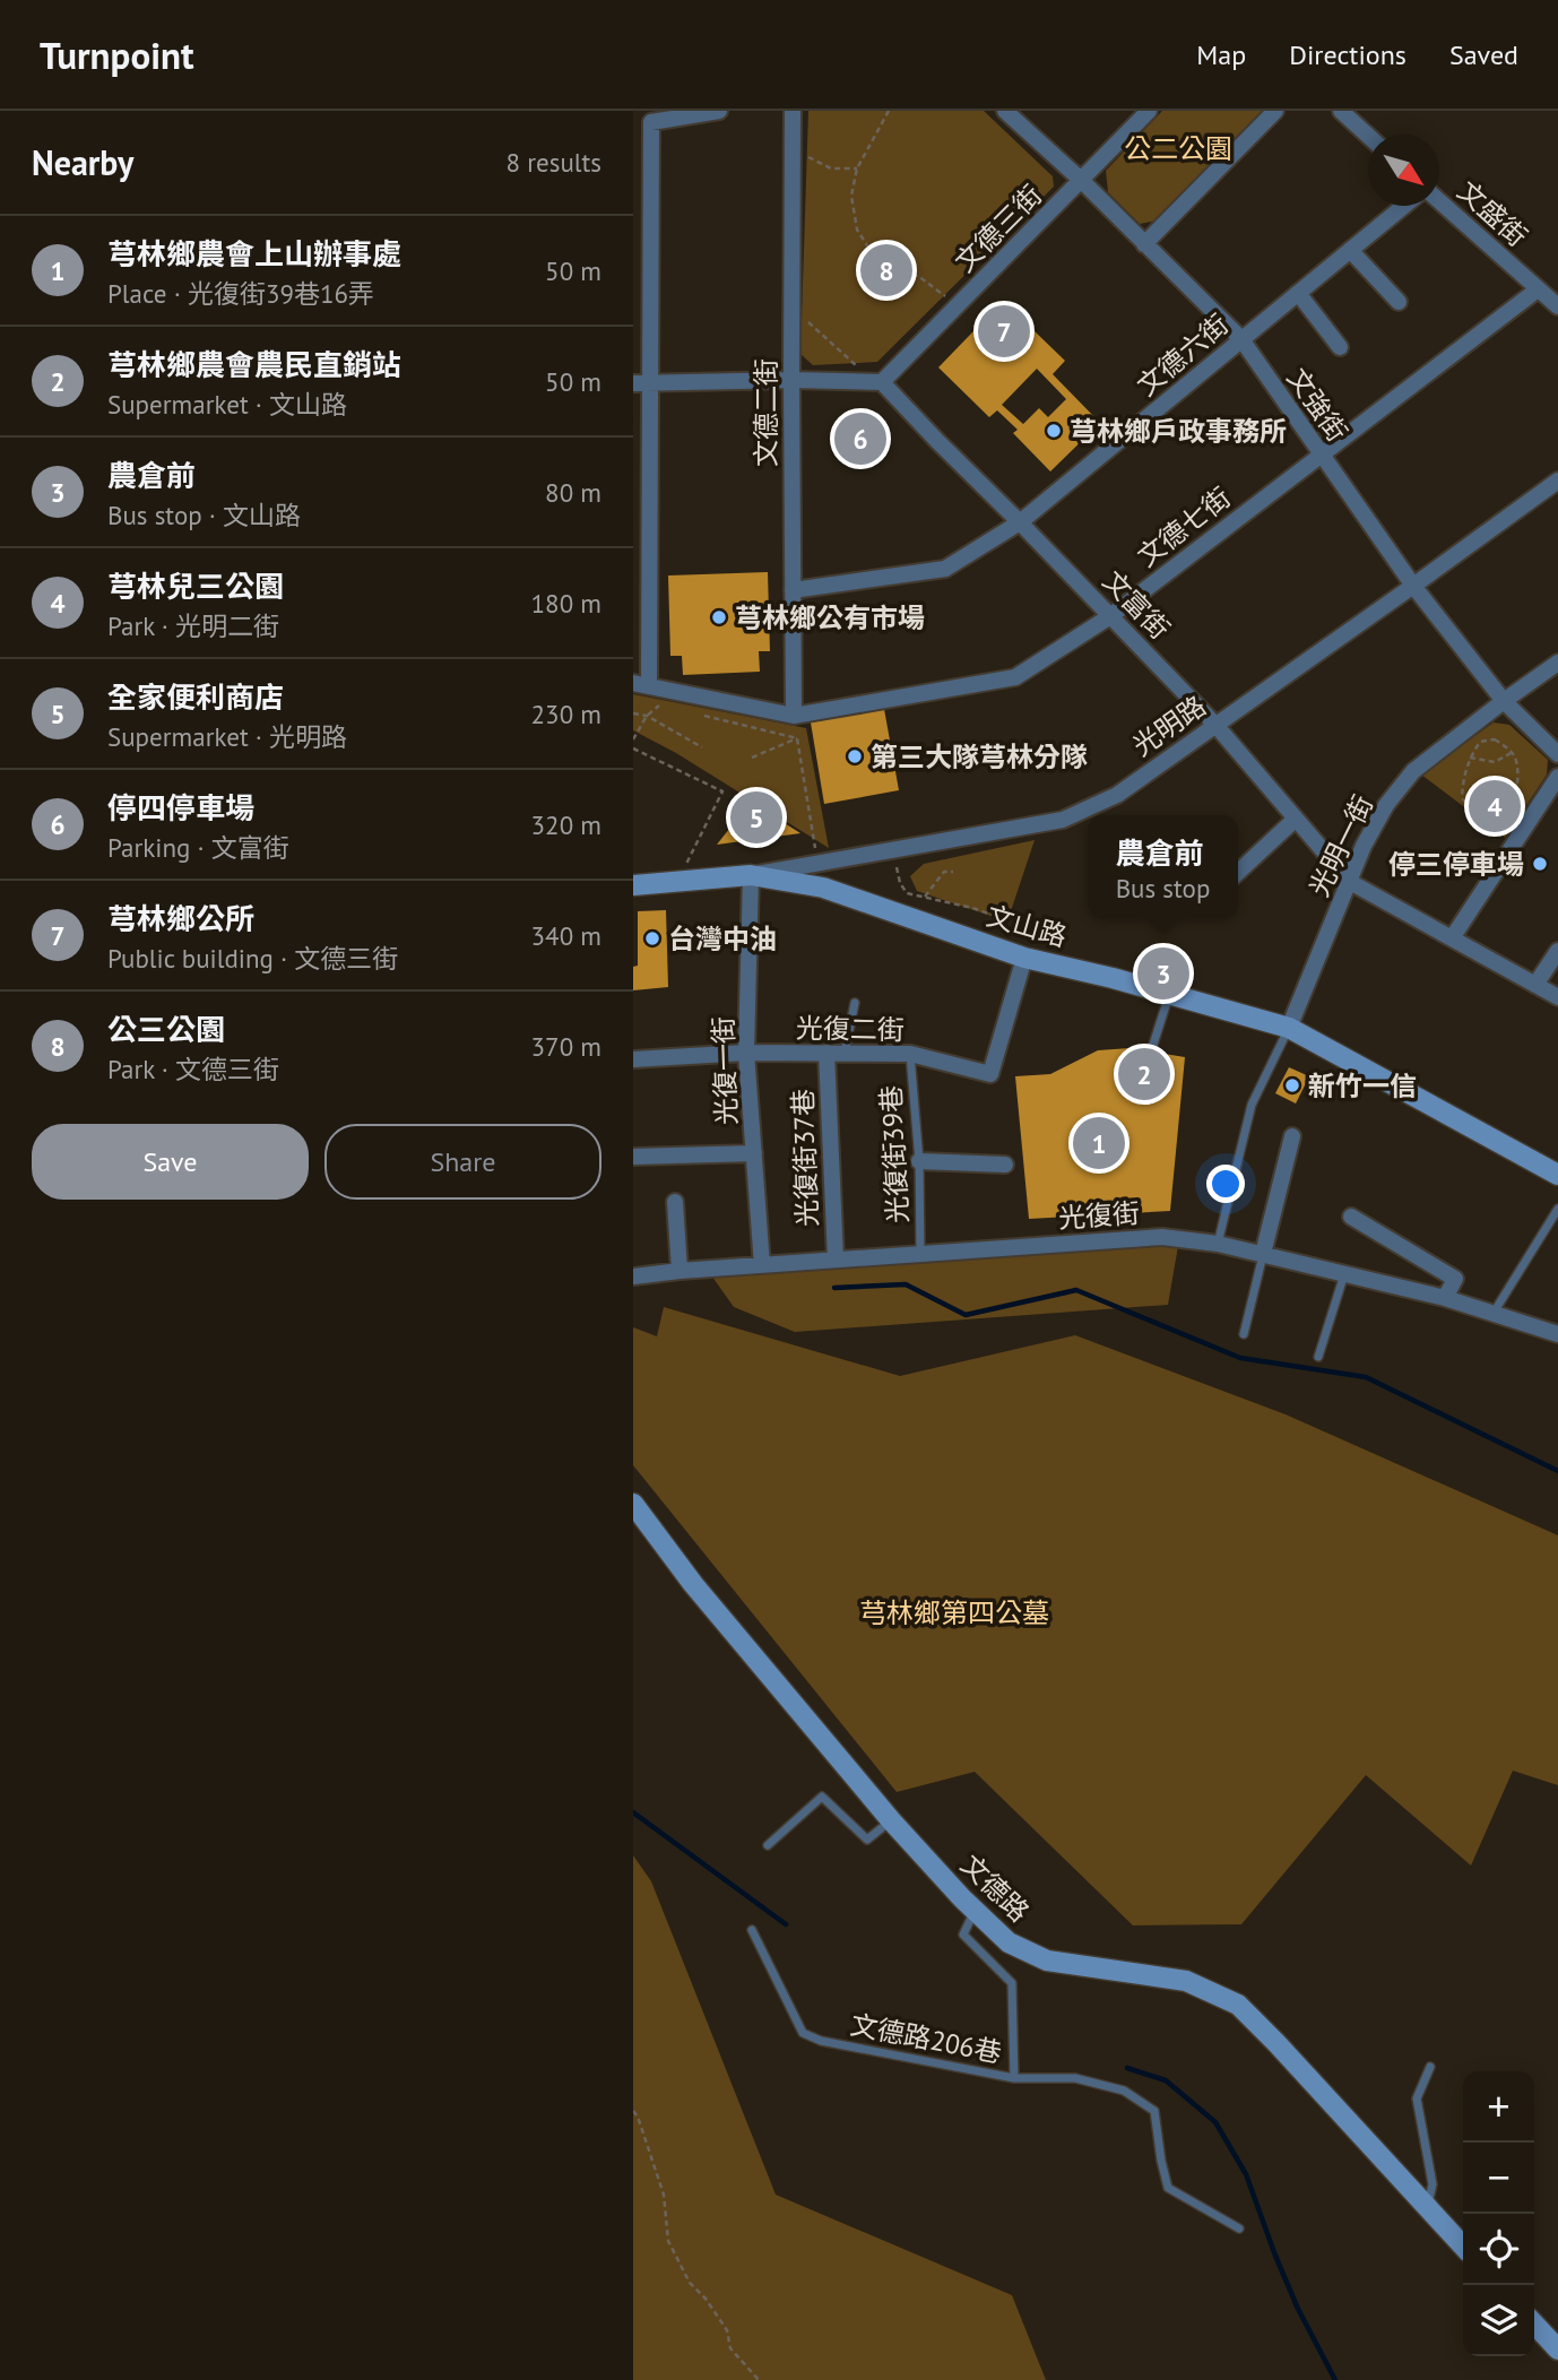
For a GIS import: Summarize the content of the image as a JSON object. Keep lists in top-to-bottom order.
{
  "streets": {
    "main road": ["文山路", "文德路"],
    "street": [
      "文盛街",
      "文德三街",
      "文德六街",
      "文強街",
      "文德二街",
      "文德七街",
      "文富街",
      "光明路",
      "光明一街",
      "光復二街",
      "光復一街",
      "光復街37巷",
      "光復街"
    ],
    "lane": ["光復街39巷", "文德路206巷"]
  },
  "crossings": [
    ["文盛街", "文德七街"],
    ["文德三街", "文強街"],
    ["文德三街", "文富街"],
    ["文德六街", "文強街"],
    ["文德六街", "文德二街"],
    ["文德六街", "文富街"],
    ["文強街", "文德七街"],
    ["文強街", "光明路"],
    ["文強街", "光明一街"],
    ["文德二街", "文德七街"],
    ["文德七街", "文富街"],
    ["文富街", "光明路"],
    ["文富街", "光明一街"],
    ["光明路", "文山路"],
    ["光明路", "光復一街"],
    ["光明一街", "文山路"],
    ["文山路", "光復二街"],
    ["文山路", "光復一街"],
    ["光復二街", "光復一街"],
    ["光復二街", "光復街39巷"],
    ["光復二街", "光復街37巷"],
    ["光復一街", "光復街"],
    ["光復街39巷", "光復街"],
    ["光復街37巷", "光復街"],
    ["文德路", "文德路206巷"]
  ],
  "parks": ["公二公園", "芎林鄉第四公墓"],
  "places": [
    "芎林鄉戶政事務所",
    "芎林鄉公有市場",
    "第三大隊芎林分隊",
    "停三停車場",
    "台灣中油",
    "新竹一信"
  ],
  "north": "bottom right",
  "page": {
    "header": "Turnpoint",
    "nav": ["Map", "Directions", "Saved"],
    "heading": ["Nearby", "8 results"],
    "list": [
      {
        "mark": "1",
        "name": "芎林鄉農會上山辦事處",
        "note": "Place · 光復街39巷16弄",
        "value": "50 m"
      },
      {
        "mark": "2",
        "name": "芎林鄉農會農民直銷站",
        "note": "Supermarket · 文山路",
        "value": "50 m"
      },
      {
        "mark": "3",
        "name": "農倉前",
        "note": "Bus stop · 文山路",
        "value": "80 m"
      },
      {
        "mark": "4",
        "name": "芎林兒三公園",
        "note": "Park · 光明二街",
        "value": "180 m"
      },
      {
        "mark": "5",
        "name": "全家便利商店",
        "note": "Supermarket · 光明路",
        "value": "230 m"
      },
      {
        "mark": "6",
        "name": "停四停車場",
        "note": "Parking · 文富街",
        "value": "320 m"
      },
      {
        "mark": "7",
        "name": "芎林鄉公所",
        "note": "Public building · 文德三街",
        "value": "340 m"
      },
      {
        "mark": "8",
        "name": "公三公園",
        "note": "Park · 文德三街",
        "value": "370 m"
      }
    ],
    "pins": [
      "8",
      "7",
      "6",
      "4",
      "5",
      "3",
      "2",
      "1"
    ],
    "popup": ["農倉前", "Bus stop"],
    "buttons": ["Save", "Share"],
    "map_buttons": ["+", "−"]
  }
}
